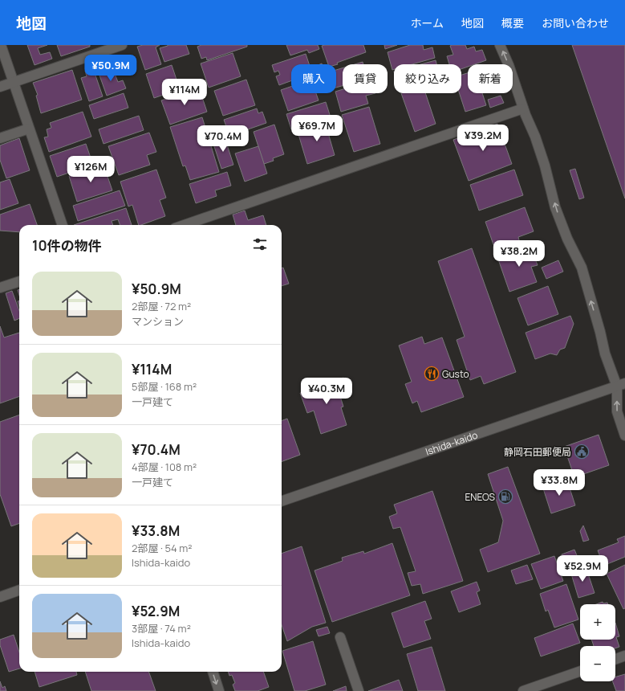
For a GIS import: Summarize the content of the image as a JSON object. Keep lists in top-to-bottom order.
{
  "streets": {
    "street": ["Ishida-kaido"]
  },
  "places": {
    "restaurant": ["Gusto"],
    "public building": ["静岡石田郵便局"],
    "fuel station": ["ENEOS"]
  },
  "page": {
    "header": "地図",
    "nav": [
      "ホーム",
      "地図",
      "概要",
      "お問い合わせ"
    ],
    "price": [
      "¥50.9M",
      "¥114M",
      "¥69.7M",
      "¥39.2M",
      "¥70.4M",
      "¥126M",
      "¥38.2M",
      "¥40.3M",
      "¥33.8M",
      "¥52.9M"
    ],
    "chip": [
      "購入",
      "賃貸",
      "絞り込み",
      "新着"
    ],
    "heading": "10件の物件",
    "list": [
      {
        "name": "¥50.9M",
        "note": "2部屋 · 72 m² · マンション"
      },
      {
        "name": "¥114M",
        "note": "5部屋 · 168 m² · 一戸建て"
      },
      {
        "name": "¥70.4M",
        "note": "4部屋 · 108 m² · 一戸建て"
      },
      {
        "name": "¥33.8M",
        "note": "2部屋 · 54 m² · Ishida-kaido"
      },
      {
        "name": "¥52.9M",
        "note": "3部屋 · 74 m² · Ishida-kaido"
      }
    ],
    "map_buttons": ["+", "−"]
  }
}
